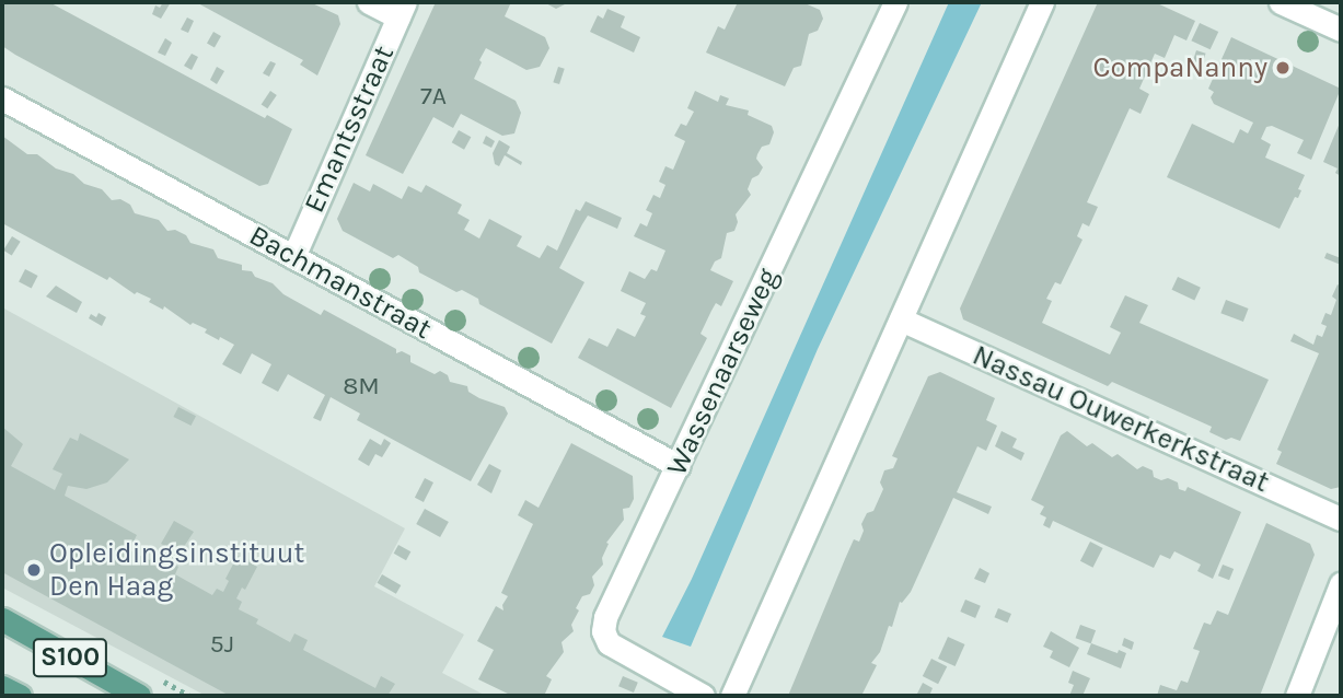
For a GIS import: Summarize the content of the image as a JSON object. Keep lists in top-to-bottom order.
{
  "streets": {
    "main road": ["S100"],
    "street": [
      "Emantsstraat",
      "Bachmanstraat",
      "Wassenaarseweg",
      "Nassau Ouwerkerkstraat"
    ]
  },
  "crossings": [
    ["Emantsstraat", "Bachmanstraat"],
    ["Bachmanstraat", "Wassenaarseweg"]
  ],
  "places": ["CompaNanny", "Opleidingsinstituut Den Haag"],
  "house_numbers": ["7A", "8M", "5J"]
}
